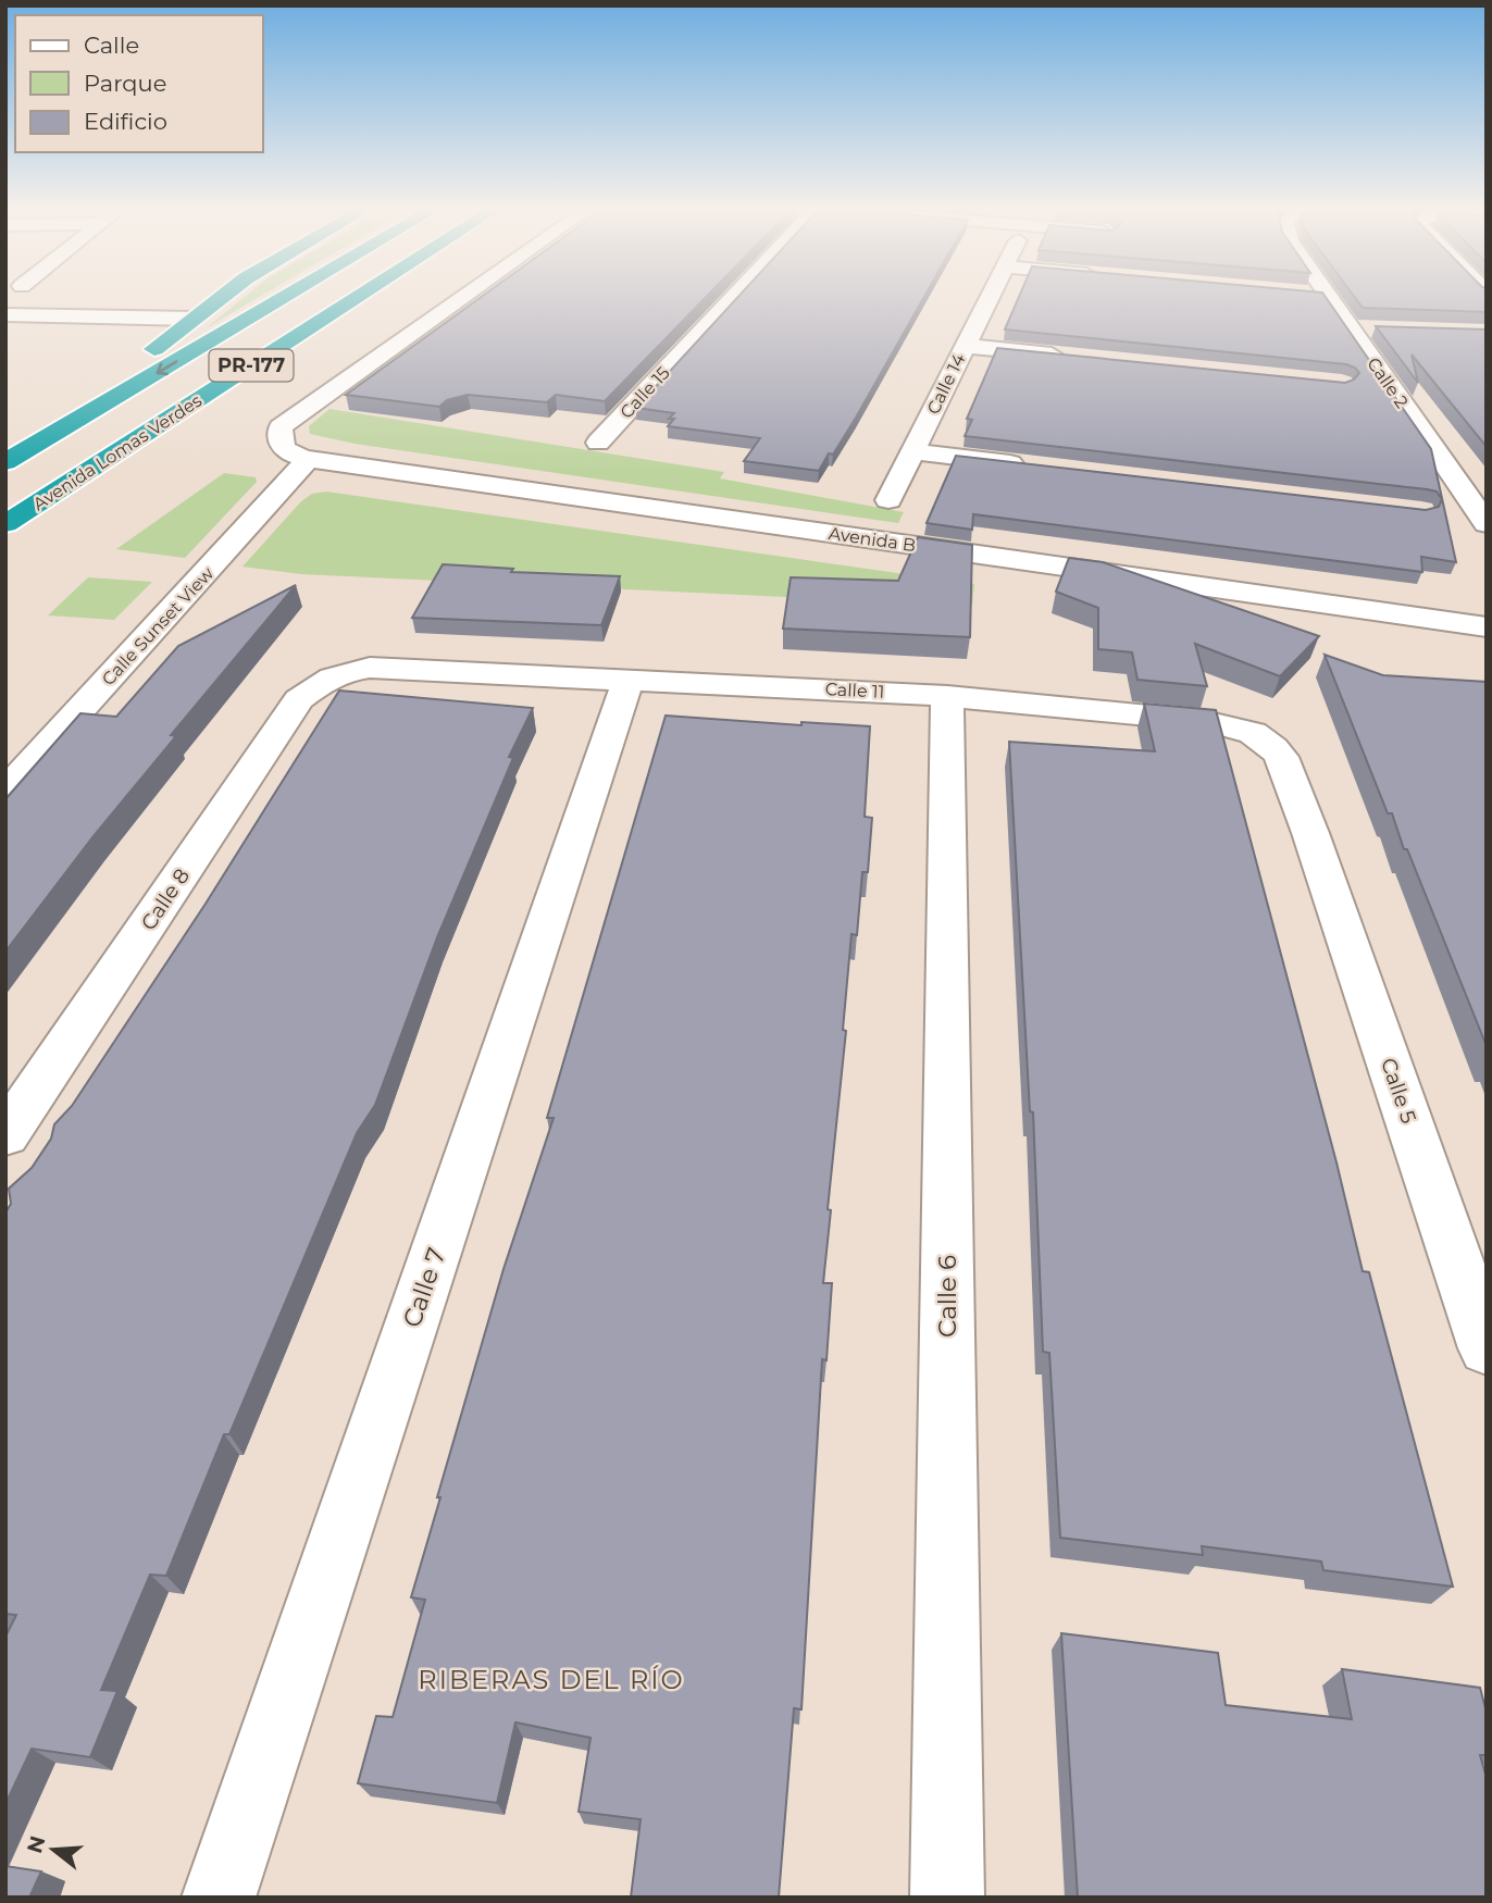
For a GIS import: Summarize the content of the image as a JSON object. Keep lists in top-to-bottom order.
{
  "streets": {
    "highway": ["PR-177", "Avenida Lomas Verdes"],
    "street": [
      "Calle 2",
      "Calle 14",
      "Calle 15",
      "Avenida B",
      "Calle Sunset View",
      "Calle 11",
      "Calle 8",
      "Calle 5",
      "Calle 7",
      "Calle 6"
    ]
  },
  "crossings": [
    ["Avenida B", "Calle Sunset View"],
    ["Calle 11", "Calle 8"],
    ["Calle 11", "Calle 5"],
    ["Calle 11", "Calle 7"],
    ["Calle 11", "Calle 6"]
  ],
  "districts": ["RIBERAS DEL RÍO"],
  "legend": ["Calle", "Parque", "Edificio"],
  "north": "left"
}
